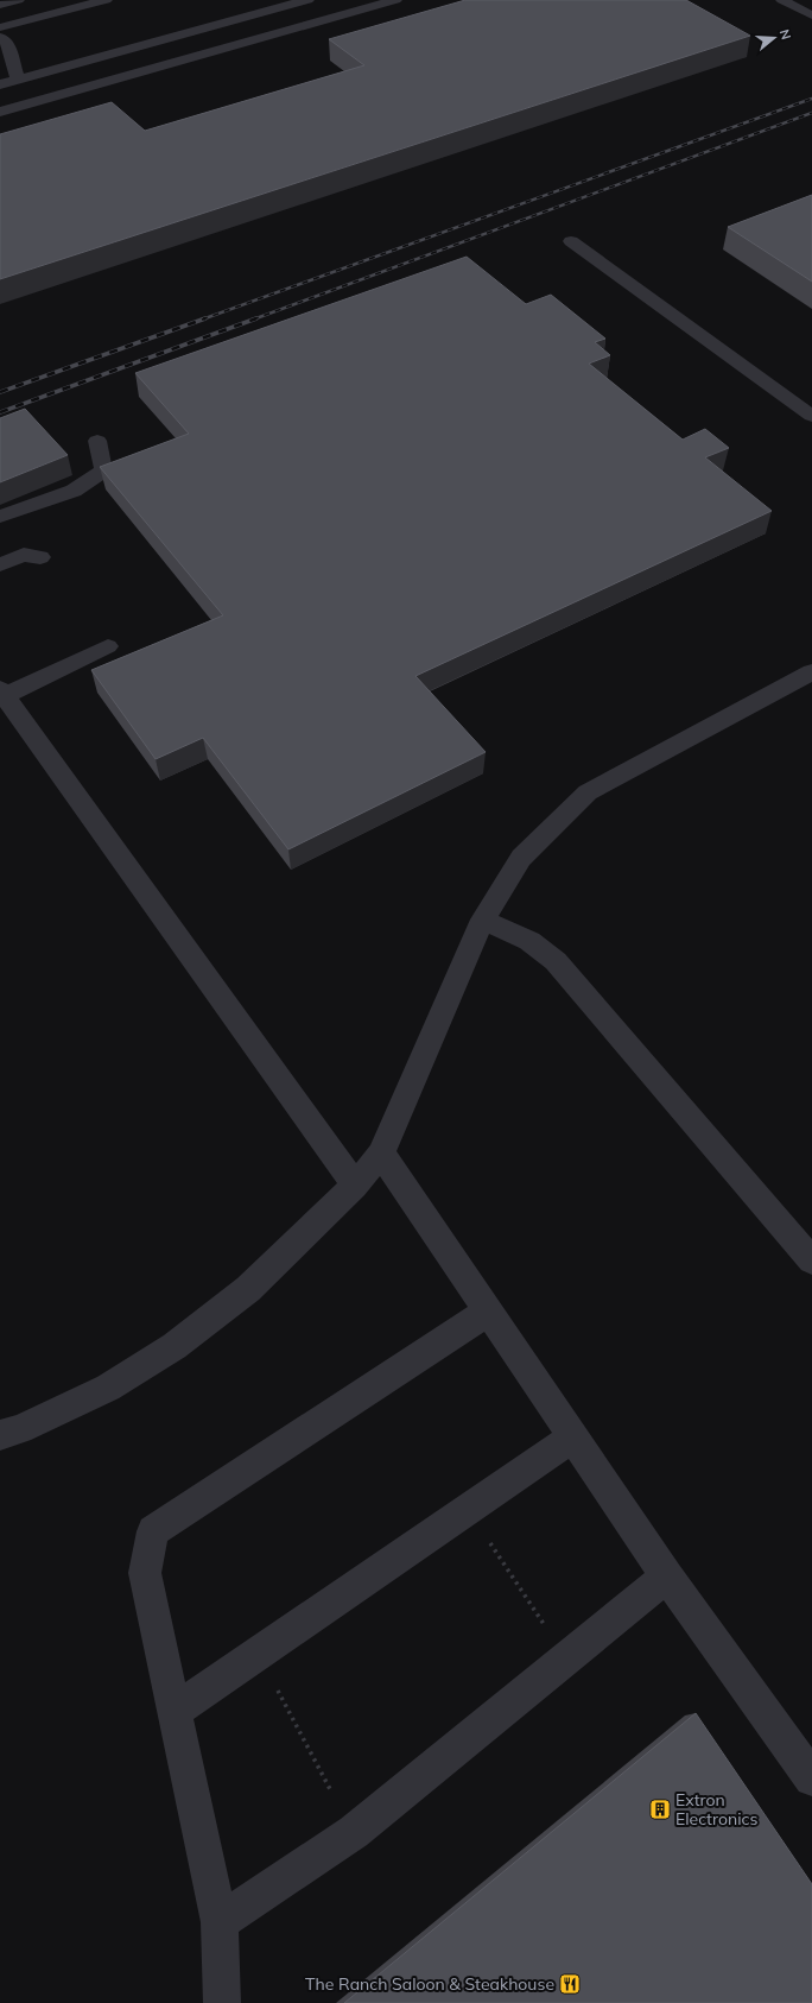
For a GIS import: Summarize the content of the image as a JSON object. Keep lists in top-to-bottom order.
{
  "places": {
    "building": ["Extron Electronics"],
    "restaurant": ["The Ranch Saloon & Steakhouse"]
  },
  "north": "right"
}
